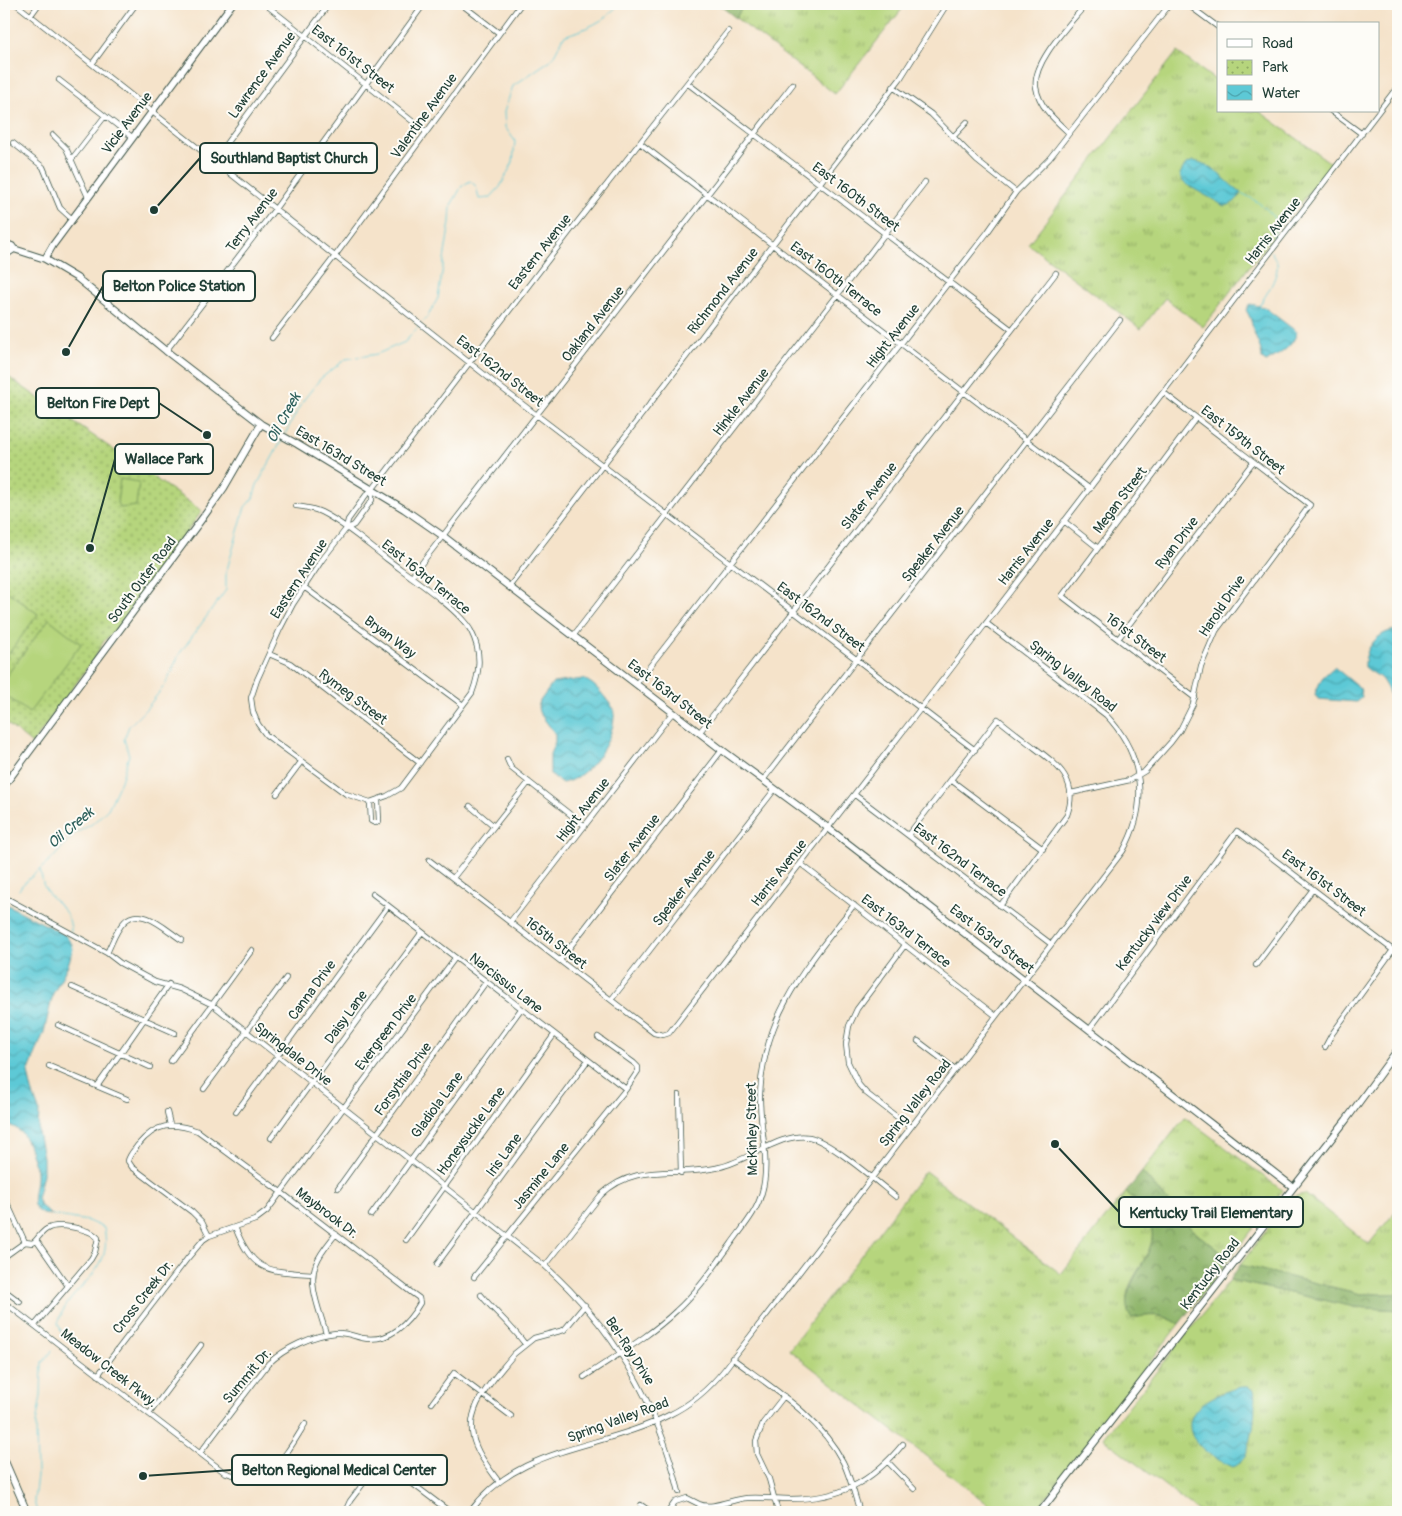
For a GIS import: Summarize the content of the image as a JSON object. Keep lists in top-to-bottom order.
{
  "streets": {
    "street": [
      "East 161st Street",
      "Lawrence Avenue",
      "Valentine Avenue",
      "Vicie Avenue",
      "East 160th Street",
      "Terry Avenue",
      "Harris Avenue",
      "Eastern Avenue",
      "East 160th Terrace",
      "Richmond Avenue",
      "Oakland Avenue",
      "Hight Avenue",
      "East 162nd Street",
      "Hinkle Avenue",
      "East 159th Street",
      "East 163rd Street",
      "Slater Avenue",
      "Megan Street",
      "Ryan Drive",
      "Speaker Avenue",
      "East 163rd Terrace",
      "South Outer Road",
      "Harold Drive",
      "Bryan Way",
      "161st Street",
      "Spring Valley Road",
      "Rymeg Street",
      "East 162nd Terrace",
      "Kentucky view Drive",
      "165th Street",
      "Narcissus Lane",
      "Canna Drive",
      "Daisy Lane",
      "Evergreen Drive",
      "Springdale Drive",
      "Forsythia Drive",
      "Gladiola Lane",
      "McKinley Street",
      "Honeysuckle Lane",
      "Iris Lane",
      "Jasmine Lane",
      "Maybrook Dr.",
      "Kentucky Road",
      "Cross Creek Dr.",
      "Bel-Ray Drive",
      "Meadow Creek Pkwy.",
      "Summit Dr."
    ]
  },
  "crossings": [
    ["East 161st Street", "Lawrence Avenue"],
    ["East 161st Street", "Valentine Avenue"],
    ["East 161st Street", "Terry Avenue"],
    ["East 161st Street", "Kentucky view Drive"],
    ["Lawrence Avenue", "East 162nd Street"],
    ["Valentine Avenue", "East 162nd Street"],
    ["Vicie Avenue", "East 162nd Street"],
    ["Vicie Avenue", "East 163rd Street"],
    ["East 160th Street", "Eastern Avenue"],
    ["East 160th Street", "Richmond Avenue"],
    ["East 160th Street", "Oakland Avenue"],
    ["East 160th Street", "Hight Avenue"],
    ["East 160th Street", "Hinkle Avenue"],
    ["East 160th Street", "Slater Avenue"],
    ["Terry Avenue", "East 162nd Street"],
    ["Terry Avenue", "East 163rd Street"],
    ["Harris Avenue", "East 160th Terrace"],
    ["Harris Avenue", "East 162nd Street"],
    ["Harris Avenue", "East 159th Street"],
    ["Harris Avenue", "East 163rd Street"],
    ["Harris Avenue", "East 163rd Terrace"],
    ["Harris Avenue", "Spring Valley Road"],
    ["Harris Avenue", "East 162nd Terrace"],
    ["Harris Avenue", "165th Street"],
    ["Eastern Avenue", "East 160th Terrace"],
    ["Eastern Avenue", "East 162nd Street"],
    ["Eastern Avenue", "East 163rd Street"],
    ["Eastern Avenue", "East 163rd Terrace"],
    ["Eastern Avenue", "Bryan Way"],
    ["Eastern Avenue", "Rymeg Street"],
    ["East 160th Terrace", "Richmond Avenue"],
    ["East 160th Terrace", "Oakland Avenue"],
    ["East 160th Terrace", "Hight Avenue"],
    ["East 160th Terrace", "Hinkle Avenue"],
    ["East 160th Terrace", "Slater Avenue"],
    ["East 160th Terrace", "Speaker Avenue"],
    ["Richmond Avenue", "East 162nd Street"],
    ["Richmond Avenue", "East 163rd Street"],
    ["Oakland Avenue", "East 162nd Street"],
    ["Oakland Avenue", "East 163rd Street"],
    ["Oakland Avenue", "East 163rd Terrace"],
    ["Hight Avenue", "East 162nd Street"],
    ["Hight Avenue", "East 163rd Street"],
    ["Hight Avenue", "165th Street"],
    ["East 162nd Street", "Hinkle Avenue"],
    ["East 162nd Street", "Slater Avenue"],
    ["East 162nd Street", "Speaker Avenue"],
    ["Hinkle Avenue", "East 163rd Street"],
    ["East 159th Street", "Megan Street"],
    ["East 159th Street", "Ryan Drive"],
    ["East 159th Street", "Harold Drive"],
    ["East 163rd Street", "Slater Avenue"],
    ["East 163rd Street", "Speaker Avenue"],
    ["East 163rd Street", "South Outer Road"],
    ["East 163rd Street", "Spring Valley Road"],
    ["East 163rd Street", "Kentucky view Drive"],
    ["East 163rd Street", "Kentucky Road"],
    ["Slater Avenue", "165th Street"],
    ["Megan Street", "161st Street"],
    ["Ryan Drive", "161st Street"],
    ["Speaker Avenue", "165th Street"],
    ["East 163rd Terrace", "Bryan Way"],
    ["East 163rd Terrace", "Spring Valley Road"],
    ["East 163rd Terrace", "McKinley Street"],
    ["Harold Drive", "161st Street"],
    ["Harold Drive", "Spring Valley Road"],
    ["Spring Valley Road", "East 162nd Terrace"],
    ["Spring Valley Road", "Bel-Ray Drive"],
    ["Narcissus Lane", "Canna Drive"],
    ["Narcissus Lane", "Daisy Lane"],
    ["Narcissus Lane", "Evergreen Drive"],
    ["Narcissus Lane", "Forsythia Drive"],
    ["Narcissus Lane", "Gladiola Lane"],
    ["Narcissus Lane", "Honeysuckle Lane"],
    ["Narcissus Lane", "Iris Lane"],
    ["Narcissus Lane", "Jasmine Lane"],
    ["Canna Drive", "Springdale Drive"],
    ["Daisy Lane", "Springdale Drive"],
    ["Evergreen Drive", "Springdale Drive"],
    ["Evergreen Drive", "Maybrook Dr."],
    ["Evergreen Drive", "Cross Creek Dr."],
    ["Springdale Drive", "Forsythia Drive"],
    ["Springdale Drive", "Gladiola Lane"],
    ["Springdale Drive", "Honeysuckle Lane"],
    ["Springdale Drive", "Iris Lane"],
    ["Springdale Drive", "Jasmine Lane"],
    ["Springdale Drive", "Bel-Ray Drive"],
    ["McKinley Street", "Bel-Ray Drive"],
    ["Maybrook Dr.", "Summit Dr."],
    ["Cross Creek Dr.", "Meadow Creek Pkwy."],
    ["Meadow Creek Pkwy.", "Summit Dr."]
  ],
  "water": ["Oil Creek"],
  "places": [
    "Southland Baptist Church",
    "Belton Police Station",
    "Belton Fire Dept",
    "Wallace Park",
    "Kentucky Trail Elementary",
    "Belton Regional Medical Center"
  ],
  "legend": ["Road", "Park", "Water"]
}
